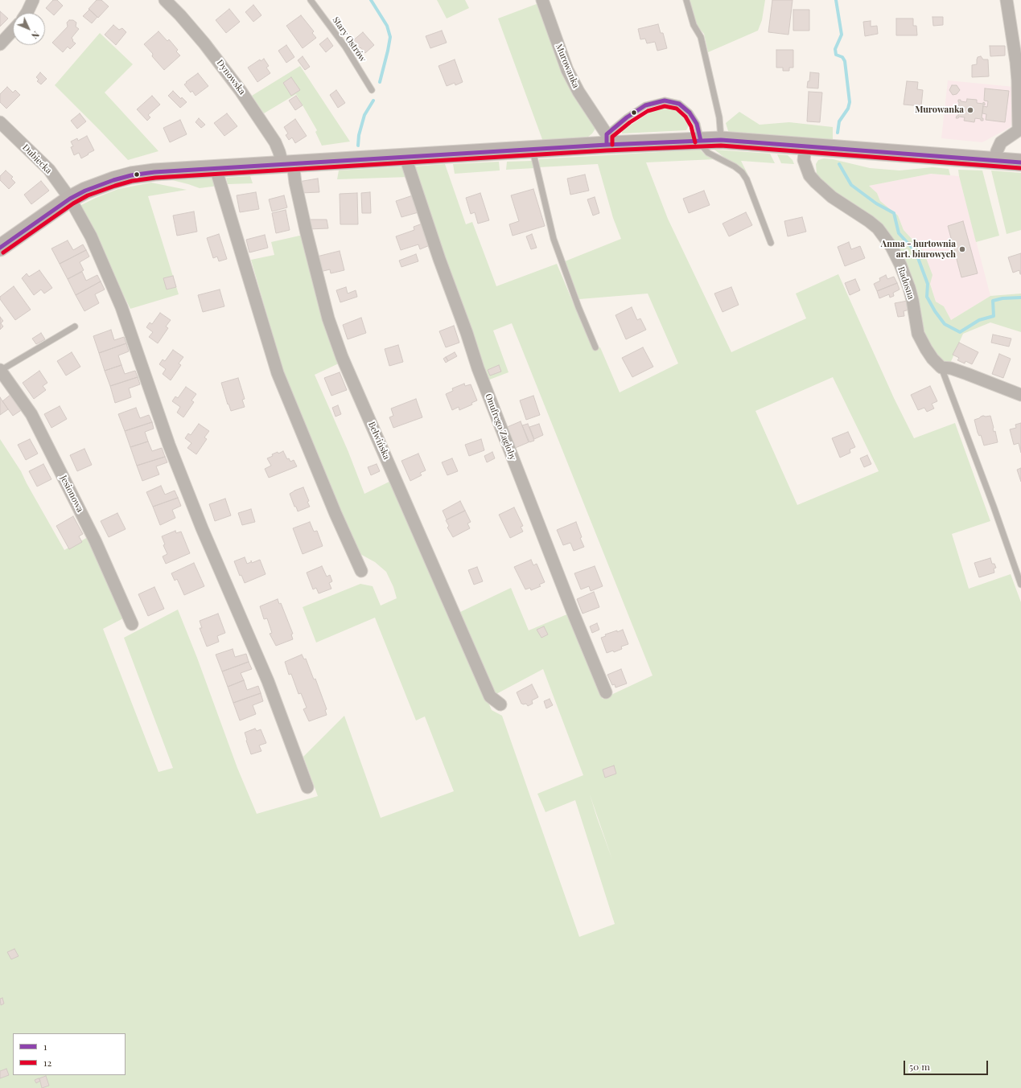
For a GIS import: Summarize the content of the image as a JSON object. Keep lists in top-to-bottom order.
{
  "streets": {
    "street": [
      "Murowanka",
      "Dynowska",
      "Dubiecka",
      "Radosna",
      "Onufrego Zagłoby",
      "Bełwińska",
      "Jesionowa"
    ],
    "lane": ["Stary Ostrów"]
  },
  "crossings": [
    ["Dynowska", "Bełwińska"]
  ],
  "places": ["Murowanka", "Anma - hurtownia art. biurowych"],
  "lines": ["transit line 1", "transit line 12"],
  "legend": ["1", "12"],
  "scale_bar": "50 m",
  "north": "bottom right"
}
